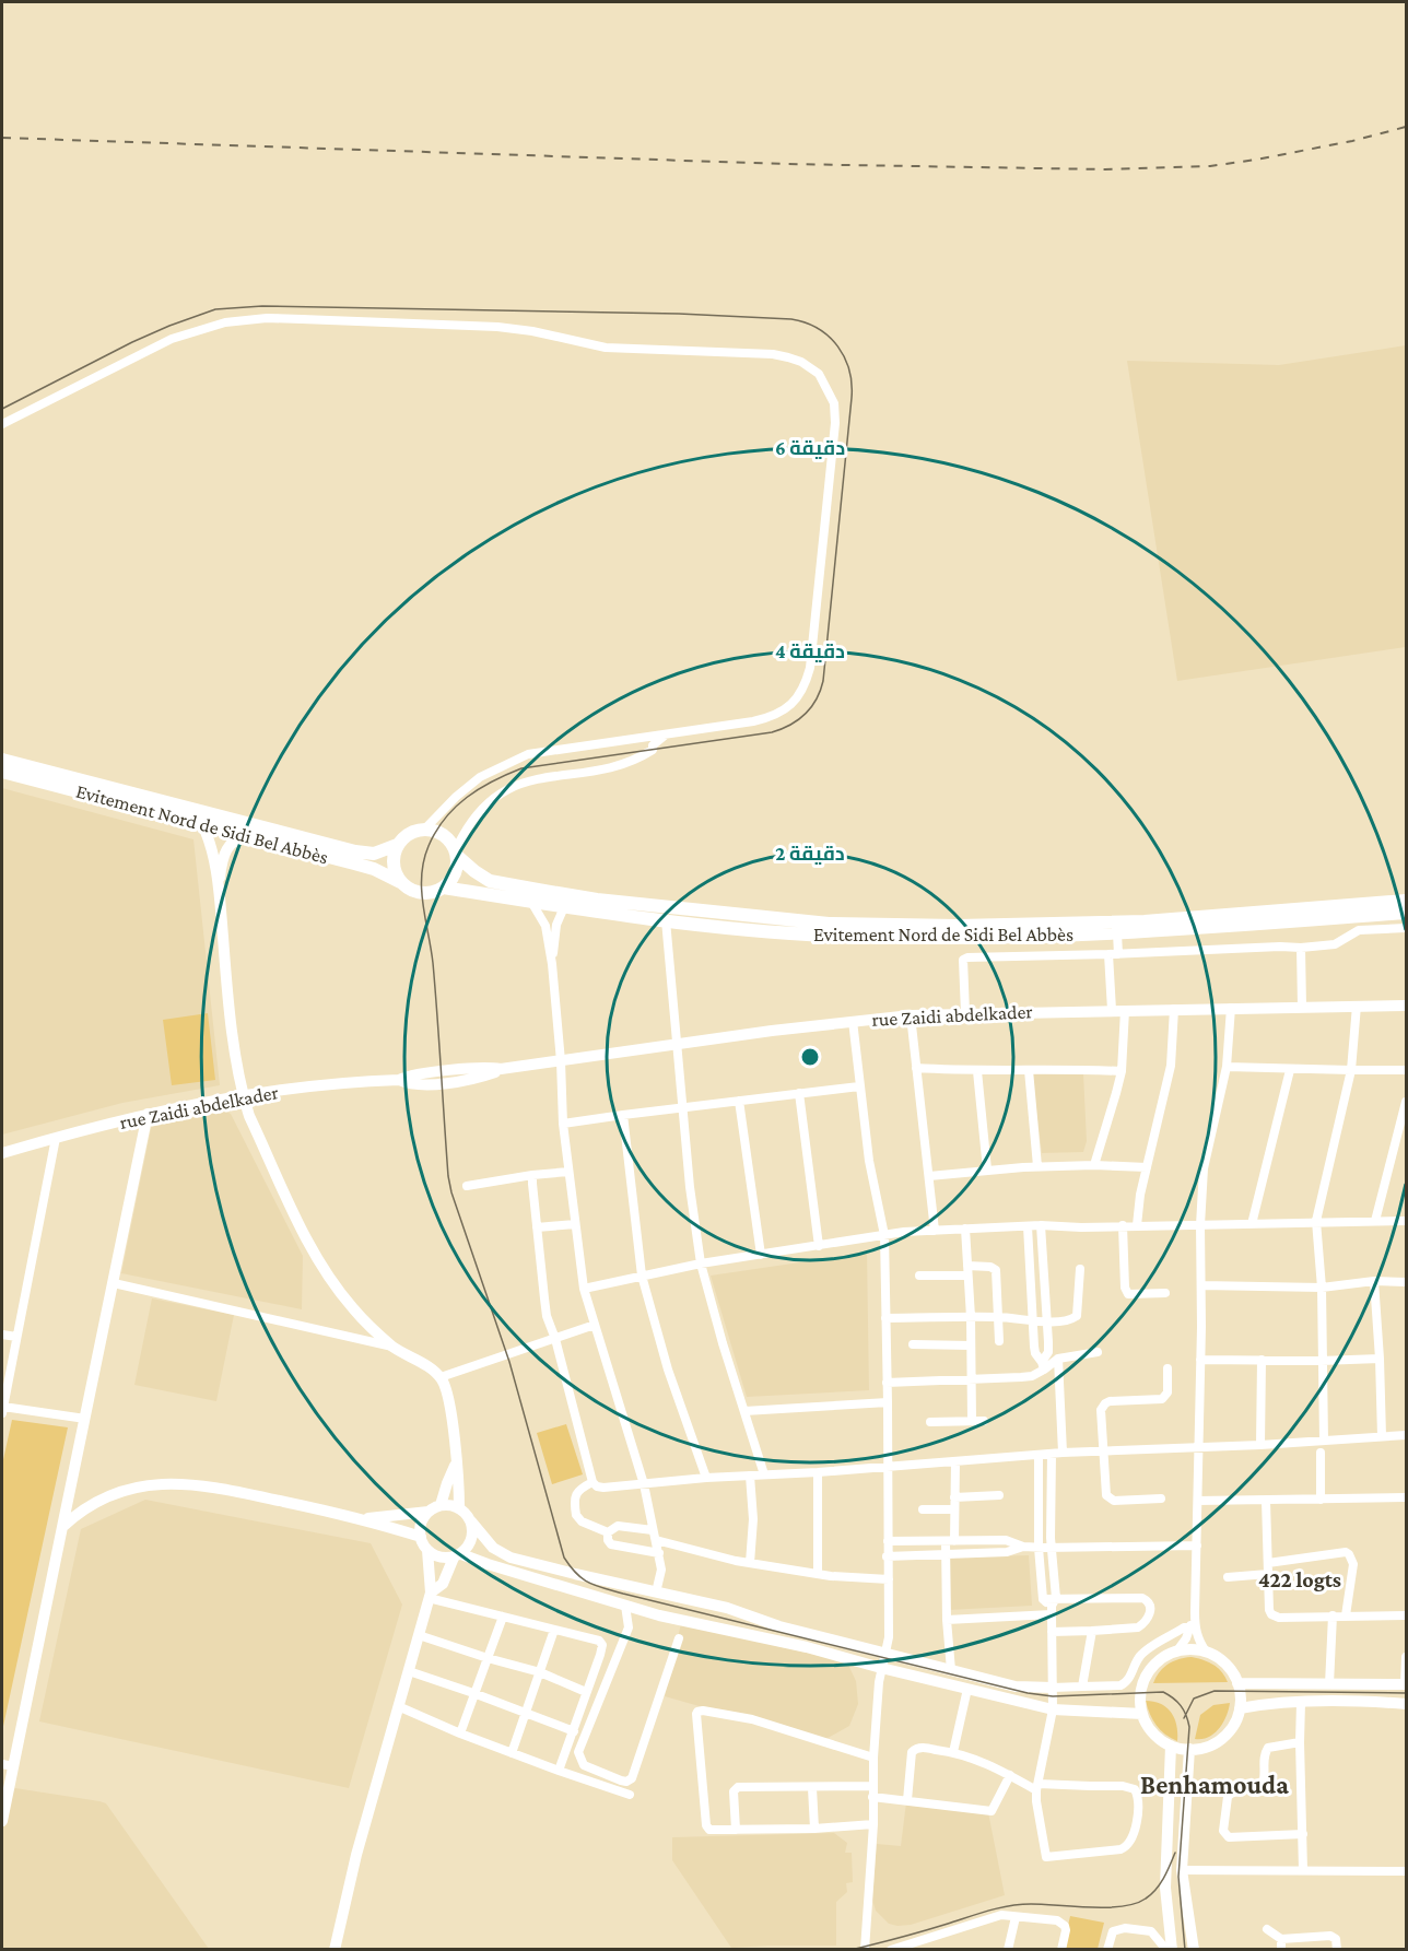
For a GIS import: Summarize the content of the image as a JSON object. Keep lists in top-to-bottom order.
{
  "streets": {
    "highway": ["Evitement Nord de Sidi Bel Abbès"],
    "main road": ["rue Zaidi abdelkader"]
  },
  "districts": ["422 logts", "Benhamouda"],
  "rings": ["6 دقيقة", "4 دقيقة", "2 دقيقة"]
}
